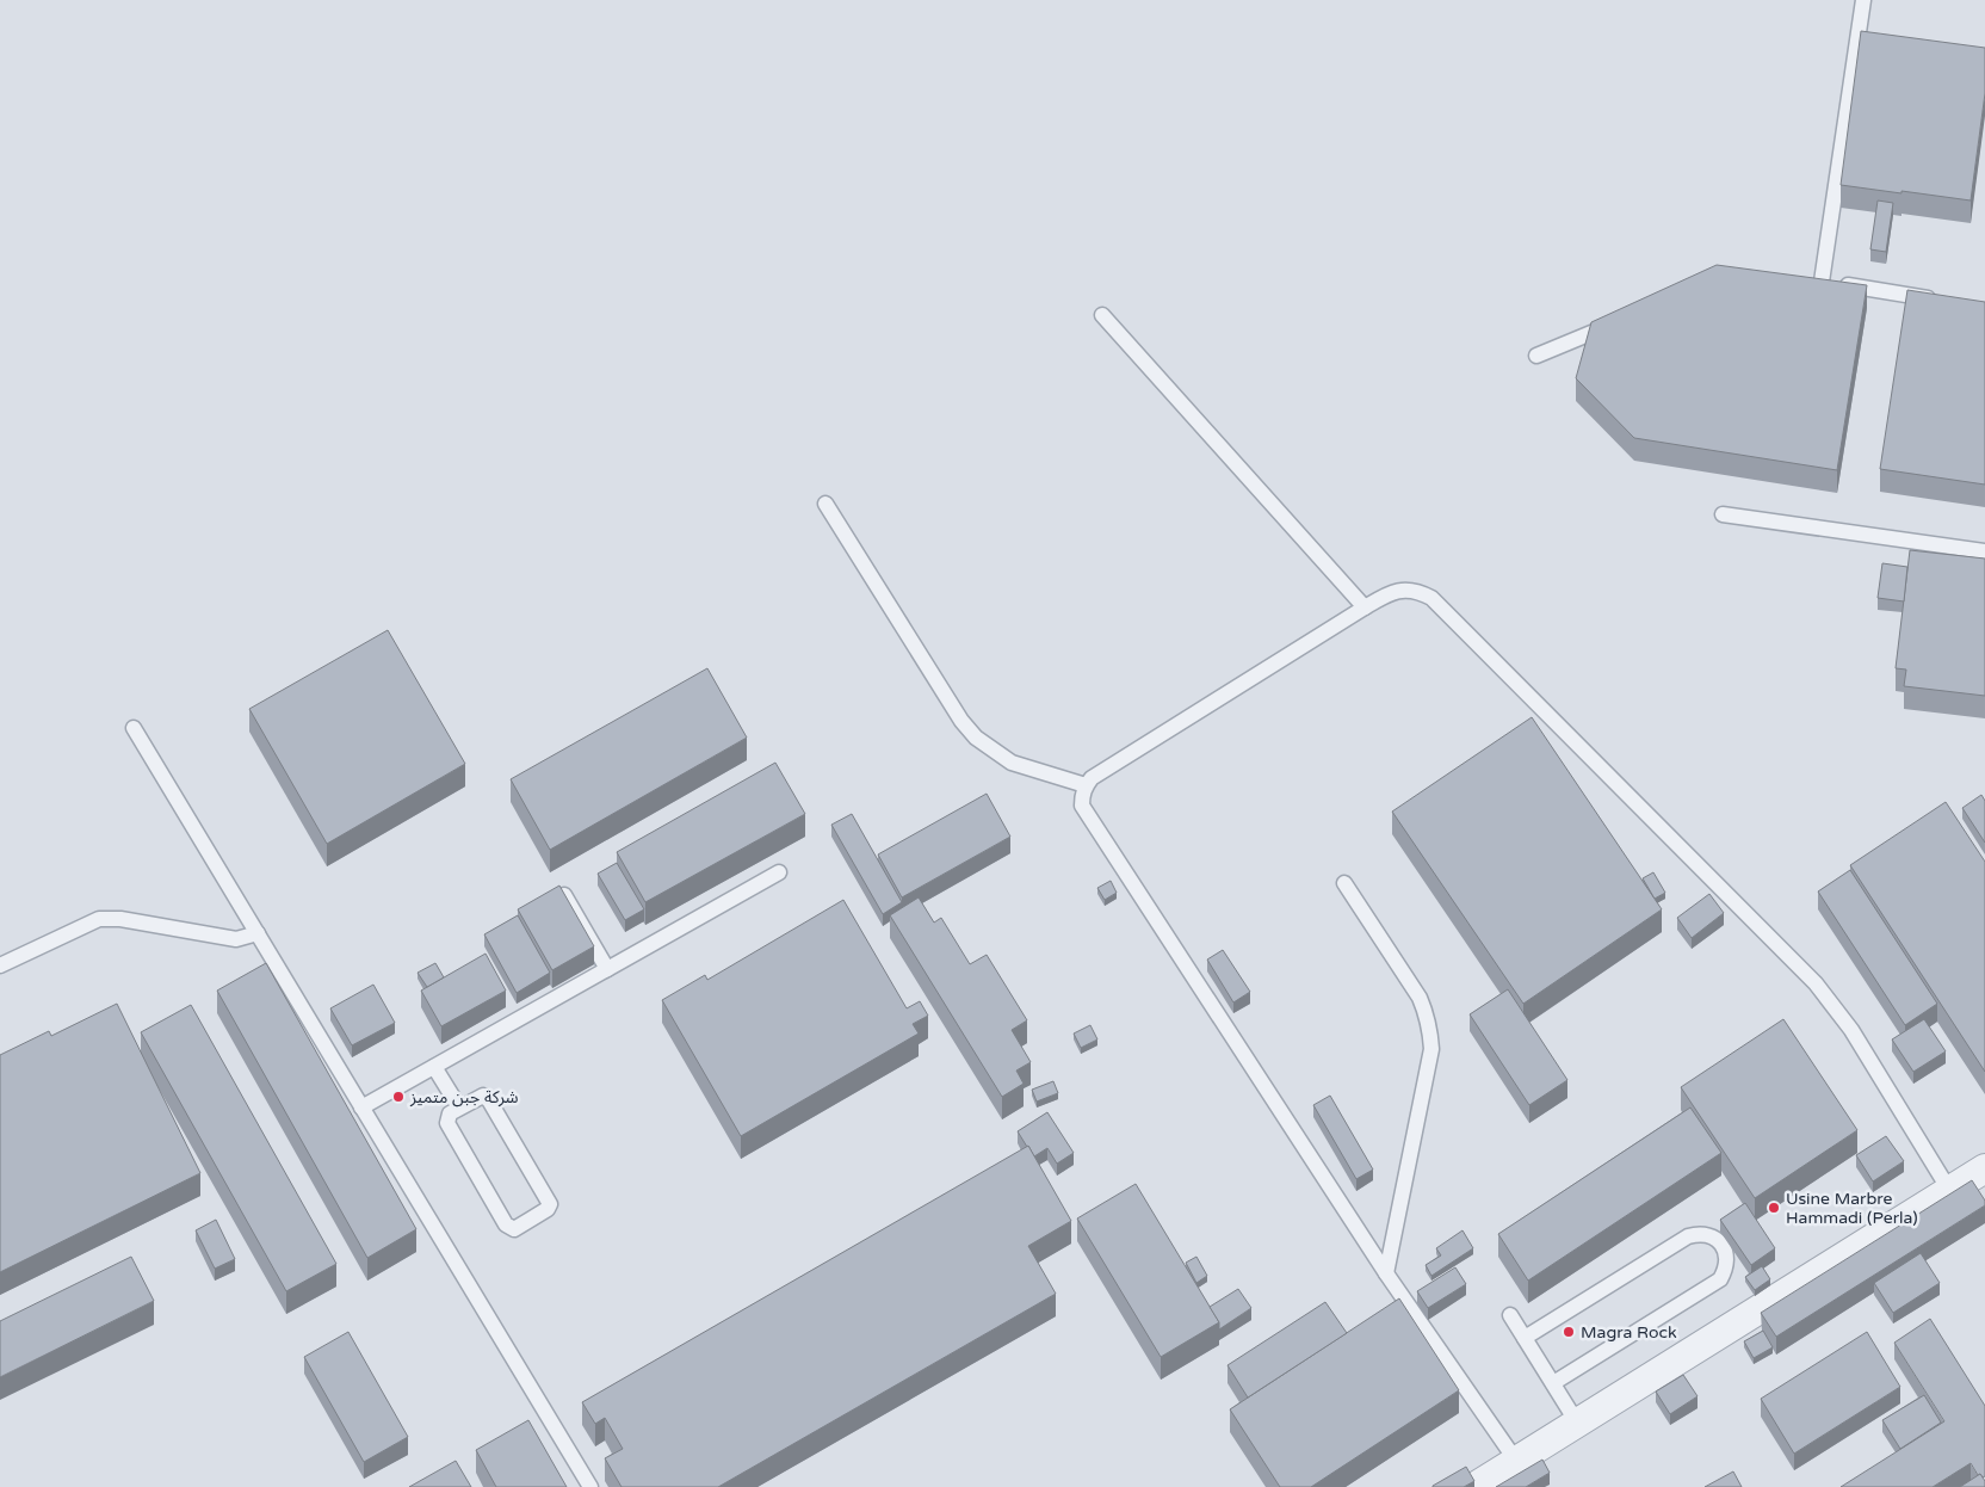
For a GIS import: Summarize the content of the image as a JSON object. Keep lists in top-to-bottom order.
{
  "places": ["شركة جبن متميز", "Usine Marbre Hammadi (Perla)", "Magra Rock"]
}
